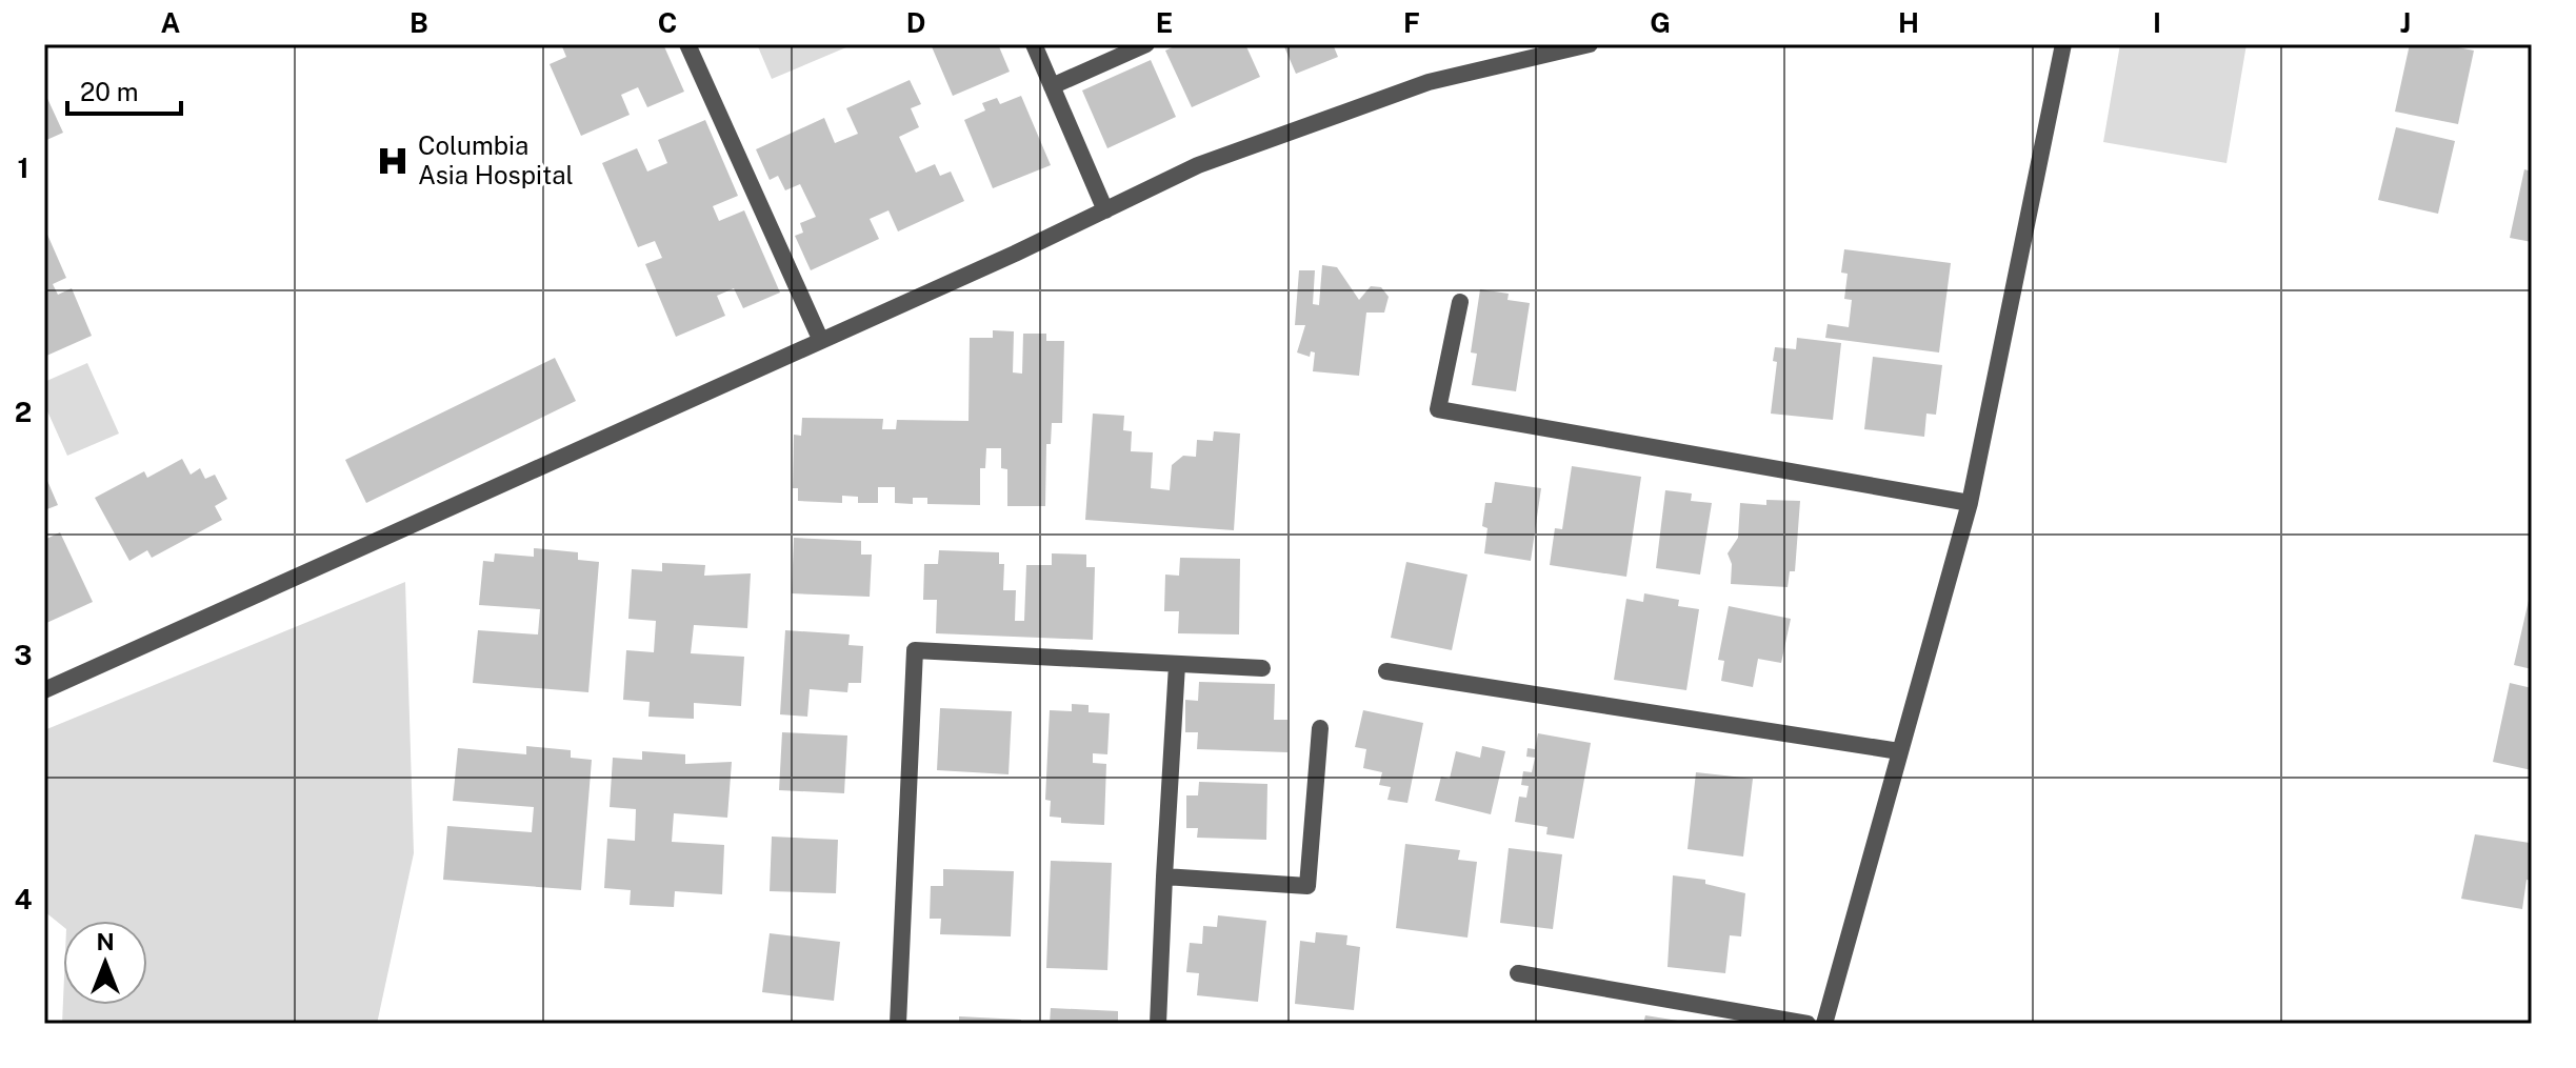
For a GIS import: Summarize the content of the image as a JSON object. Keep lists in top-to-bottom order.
{
  "places": {
    "hospital": ["Columbia Asia Hospital"]
  },
  "scale_bar": "20 m",
  "north": "top",
  "grid": {
    "columns": [
      "A",
      "B",
      "C",
      "D",
      "E",
      "F",
      "G",
      "H",
      "I",
      "J"
    ],
    "rows": [
      "1",
      "2",
      "3",
      "4"
    ]
  }
}
